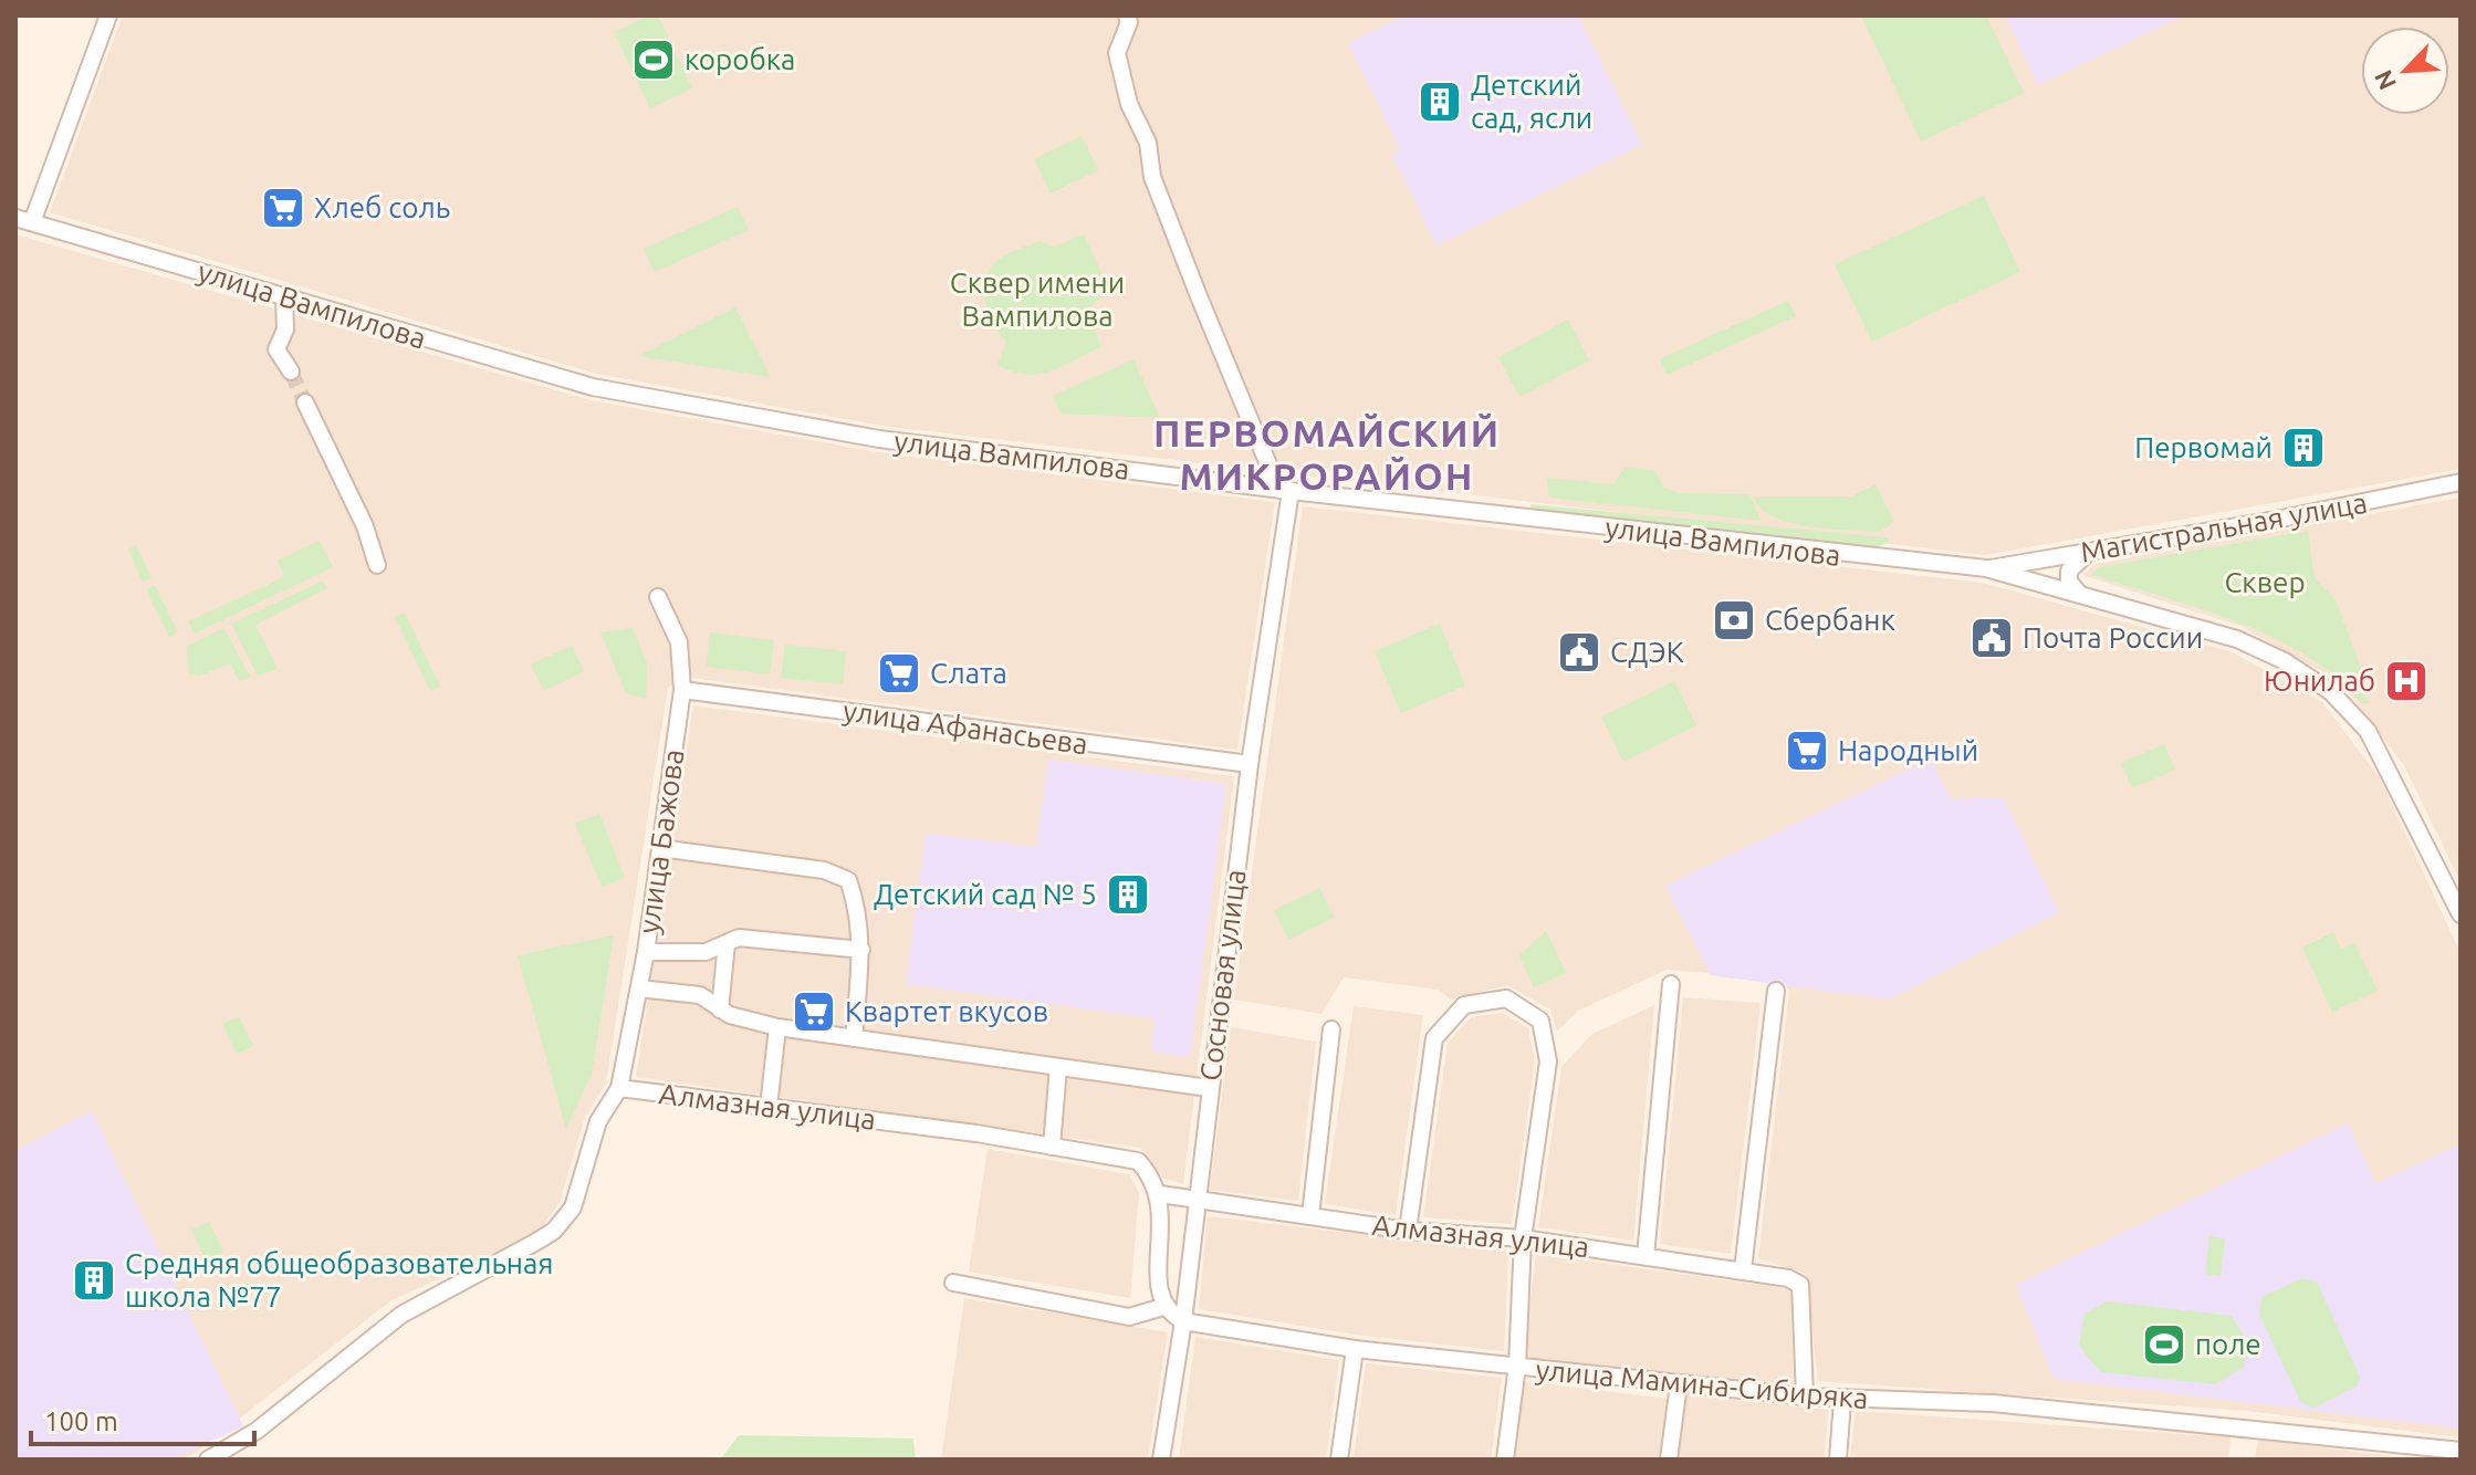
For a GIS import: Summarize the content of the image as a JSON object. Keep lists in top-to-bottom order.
{
  "streets": {
    "street": [
      "улица Вампилова",
      "Магистральная улица",
      "улица Афанасьева",
      "улица Бажова",
      "Сосновая улица",
      "Алмазная улица",
      "улица Мамина-Сибиряка"
    ]
  },
  "crossings": [
    ["улица Вампилова", "Магистральная улица"],
    ["улица Вампилова", "Сосновая улица"],
    ["улица Афанасьева", "улица Бажова"],
    ["улица Афанасьева", "Сосновая улица"],
    ["улица Бажова", "Алмазная улица"],
    ["Сосновая улица", "Алмазная улица"],
    ["Сосновая улица", "улица Мамина-Сибиряка"],
    ["Алмазная улица", "улица Мамина-Сибиряка"]
  ],
  "districts": ["ПЕРВОМАЙСКИЙ МИКРОРАЙОН"],
  "parks": ["Сквер имени Вампилова", "Сквер"],
  "places": {
    "sports": ["коробка", "поле"],
    "building": [
      "Детский сад, ясли",
      "Первомай",
      "Детский сад № 5",
      "Средняя общеобразовательная школа №77"
    ],
    "supermarket": [
      "Хлеб соль",
      "Слата",
      "Народный",
      "Квартет вкусов"
    ],
    "bank": ["Сбербанк"],
    "public building": ["Почта России", "СДЭК"],
    "hospital": ["Юнилаб"]
  },
  "scale_bar": "100 m",
  "north": "bottom left"
}
